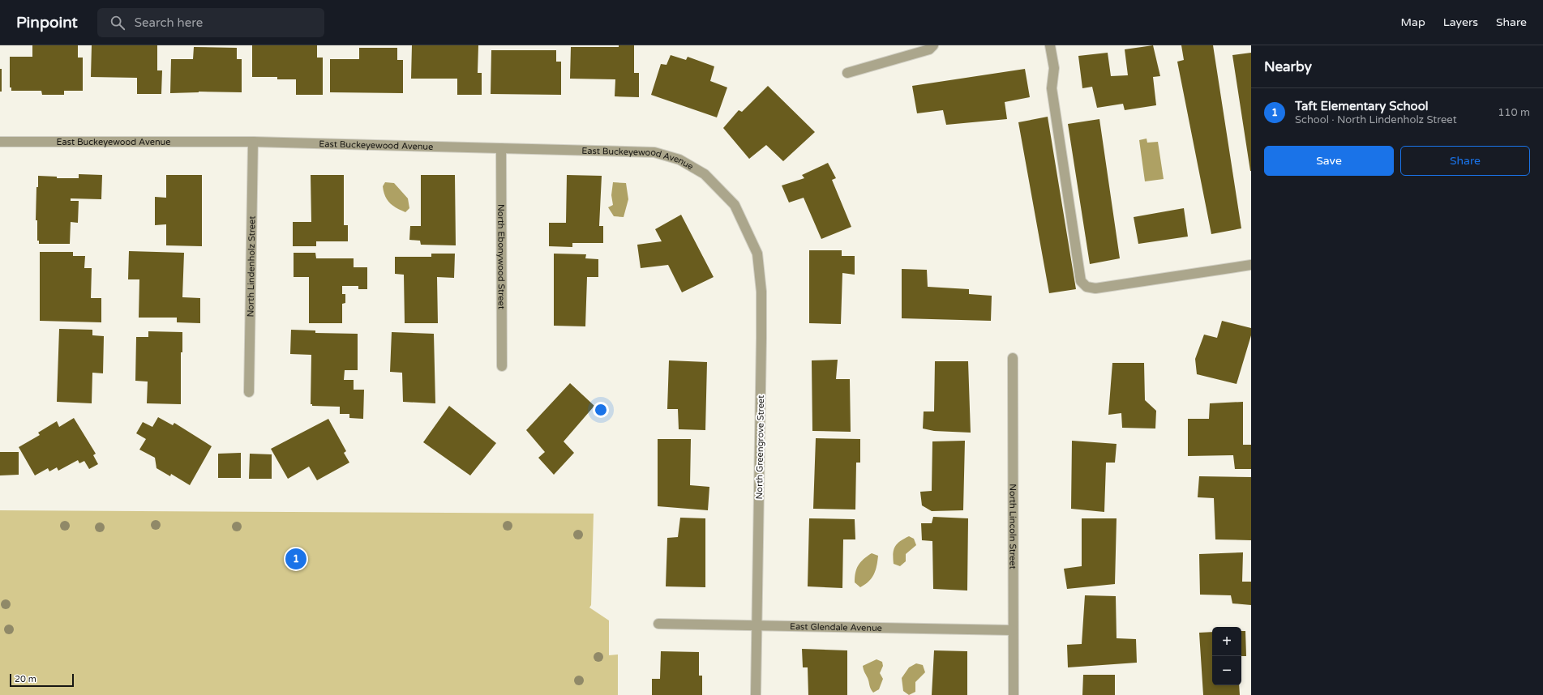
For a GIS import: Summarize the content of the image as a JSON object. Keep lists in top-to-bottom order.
{
  "streets": {
    "street": [
      "East Buckeyewood Avenue",
      "North Ebonywood Street",
      "North Lindenholz Street",
      "North Greengrove Street",
      "North Lincoln Street",
      "East Glendale Avenue"
    ]
  },
  "crossings": [
    ["East Buckeyewood Avenue", "North Ebonywood Street"],
    ["East Buckeyewood Avenue", "North Lindenholz Street"],
    ["East Buckeyewood Avenue", "North Greengrove Street"],
    ["North Greengrove Street", "East Glendale Avenue"],
    ["North Lincoln Street", "East Glendale Avenue"]
  ],
  "scale_bar": "20 m",
  "page": {
    "header": "Pinpoint",
    "search": "Search here",
    "nav": ["Map", "Layers", "Share"],
    "heading": "Nearby",
    "list": [
      {
        "mark": "1",
        "name": "Taft Elementary School",
        "note": "School · North Lindenholz Street",
        "value": "110 m"
      }
    ],
    "buttons": ["Save", "Share"],
    "pins": "1",
    "map_buttons": ["+", "−"],
    "scale": "20 m"
  }
}
